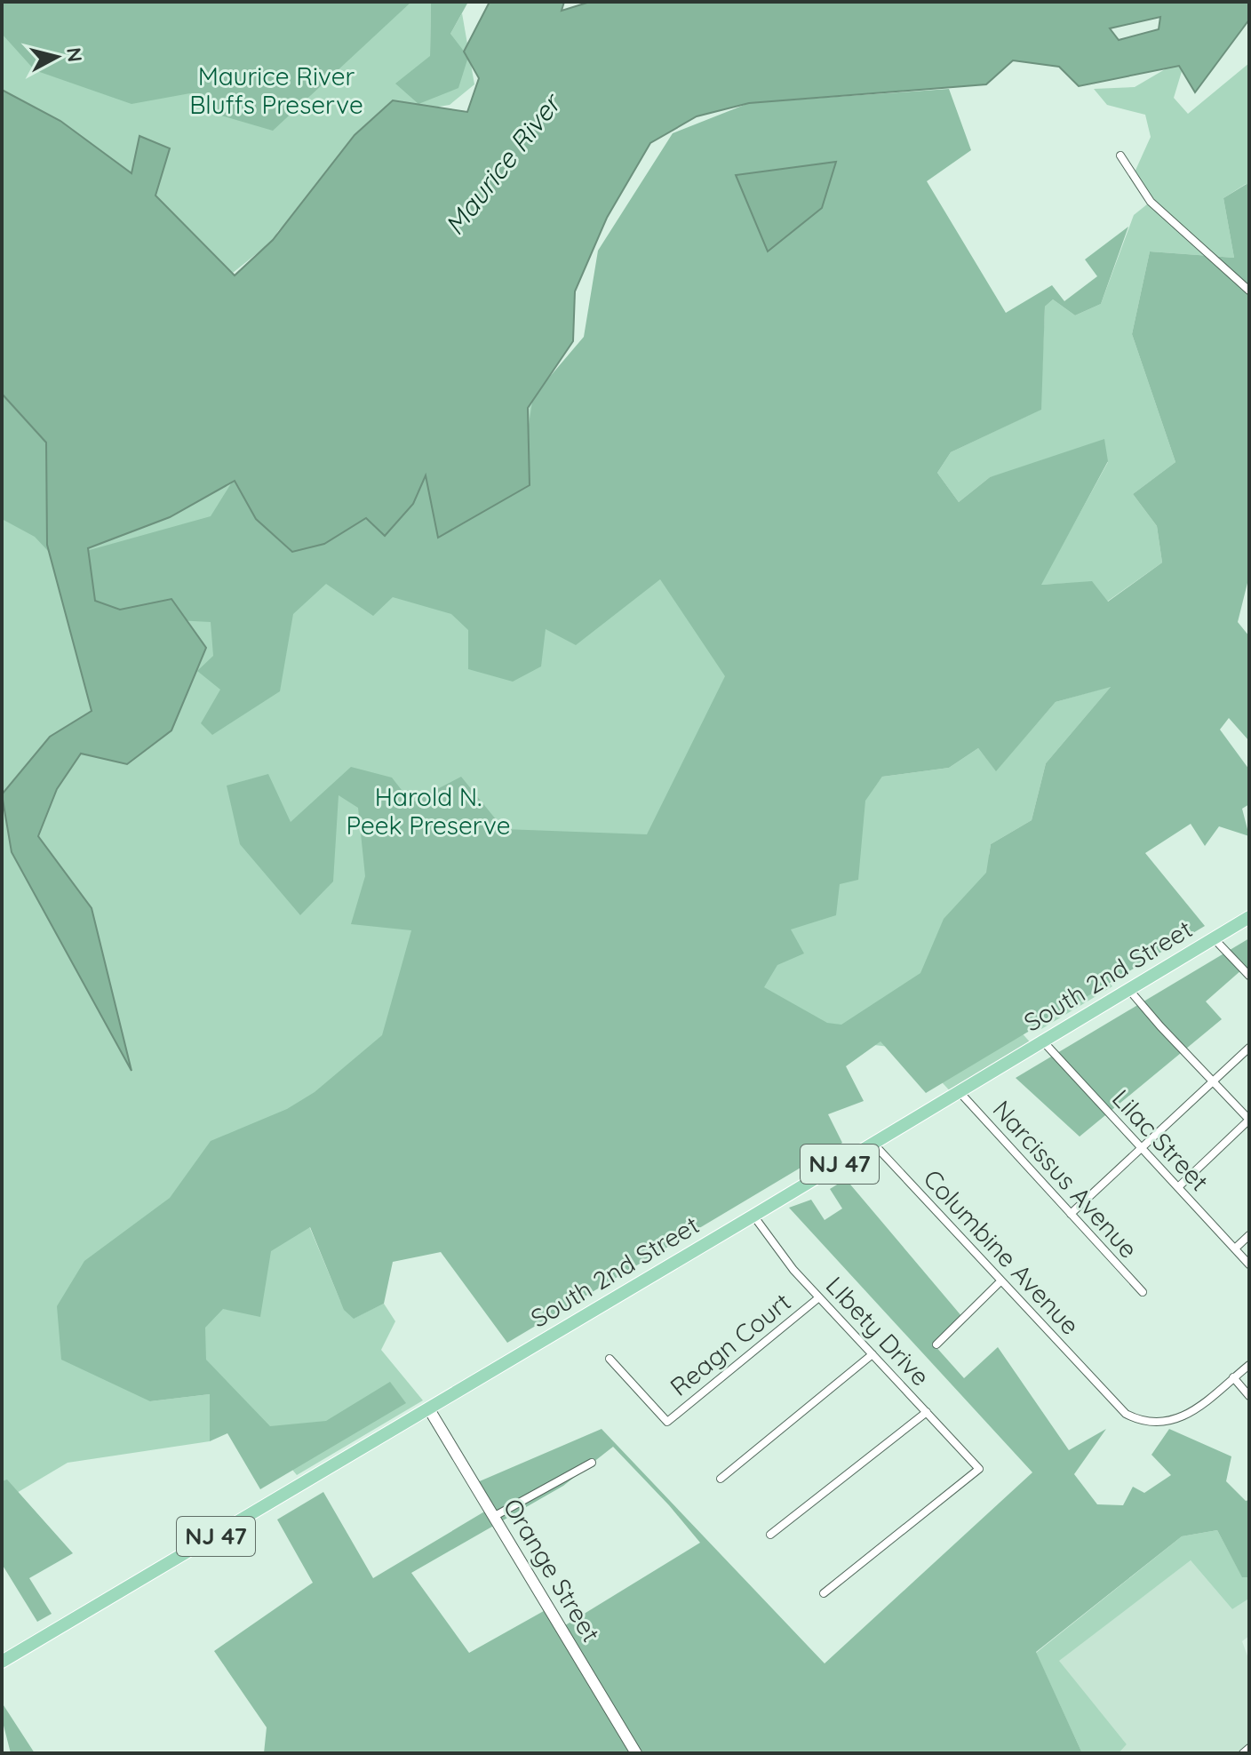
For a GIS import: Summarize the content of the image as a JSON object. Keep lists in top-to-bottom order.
{
  "streets": {
    "main road": ["South 2nd Street", "NJ 47", "Orange Street"],
    "street": [
      "Lilac Street",
      "Narcissus Avenue",
      "Columbine Avenue",
      "LIbety Drive",
      "Reagn Court"
    ]
  },
  "crossings": [
    ["South 2nd Street", "Lilac Street"],
    ["South 2nd Street", "Narcissus Avenue"],
    ["South 2nd Street", "Columbine Avenue"],
    ["South 2nd Street", "LIbety Drive"],
    ["South 2nd Street", "Orange Street"],
    ["LIbety Drive", "Reagn Court"]
  ],
  "water": ["Maurice River"],
  "parks": ["Maurice River Bluffs Preserve", "Harold N. Peek Preserve"],
  "north": "right"
}
